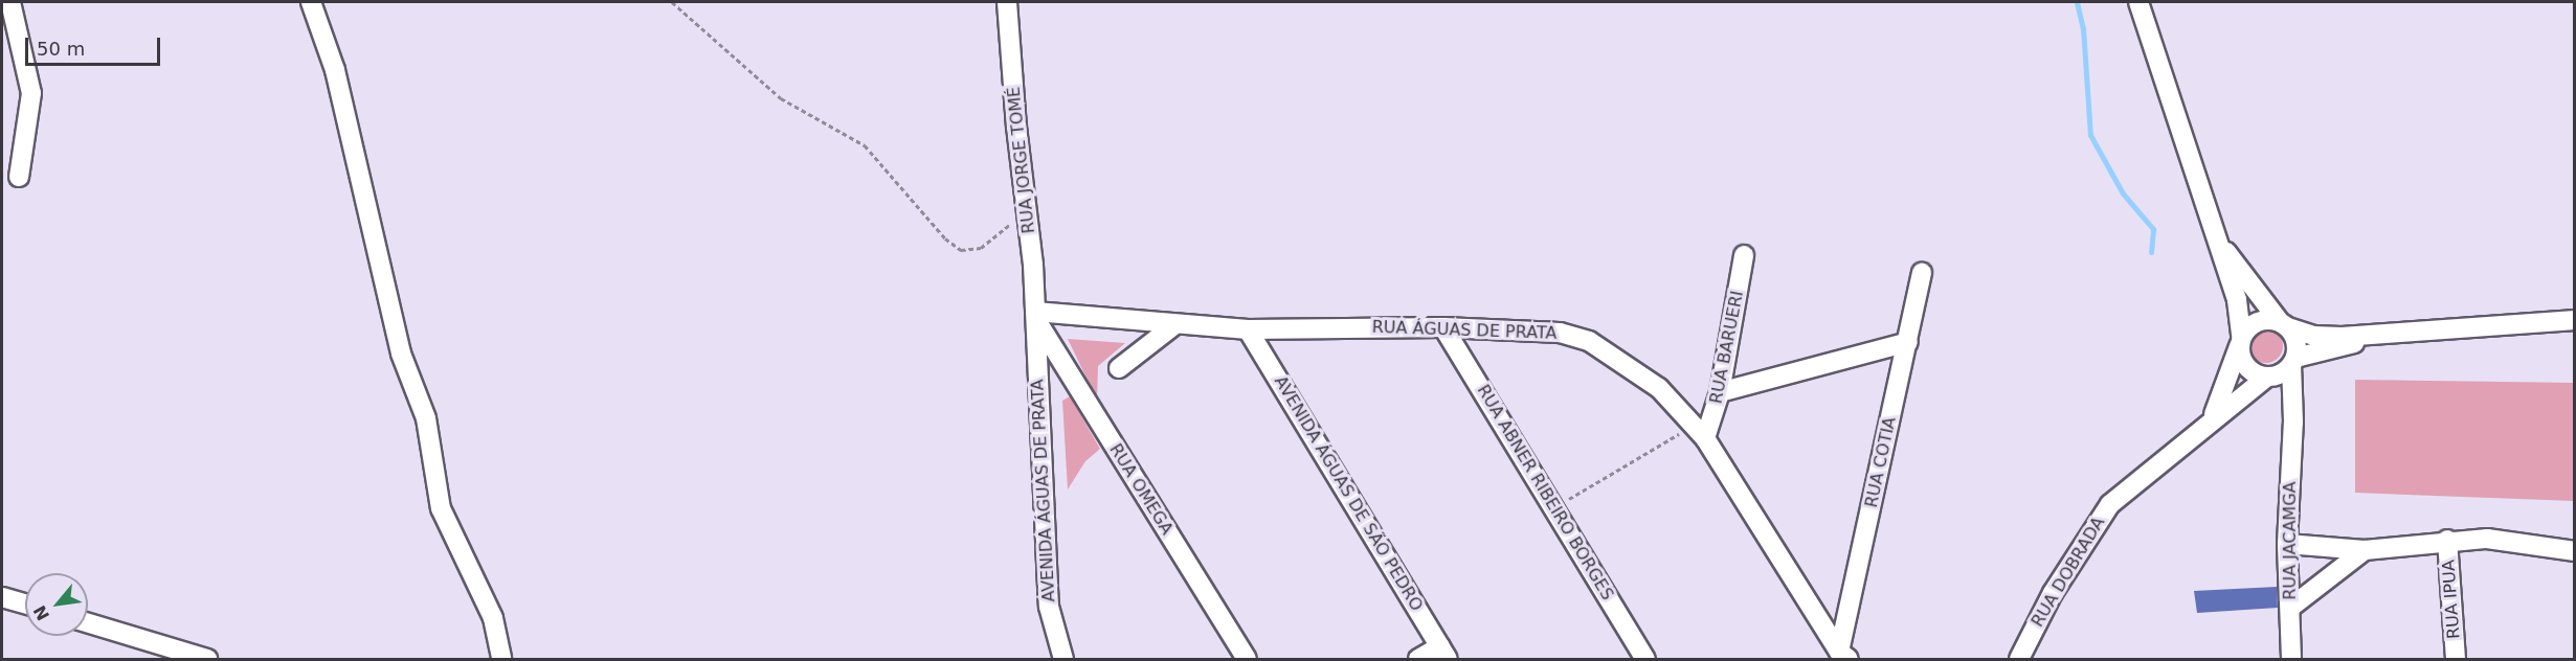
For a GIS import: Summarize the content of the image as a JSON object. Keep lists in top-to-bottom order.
{
  "streets": {
    "street": [
      "RUA JORGE TOMÉ",
      "RUA ÁGUAS DE PRATA",
      "RUA BARUERI",
      "RUA COTIA",
      "RUA OMEGA",
      "AVENIDA ÁGUAS DE PRATA",
      "RUA ABNER RIBEIRO BORGES",
      "AVENIDA ÁGUAS DE SÃO PEDRO",
      "RUA JACAMGA",
      "RUA DOBRADA",
      "RUA IPUA"
    ]
  },
  "crossings": [
    ["RUA JORGE TOMÉ", "RUA ÁGUAS DE PRATA"],
    ["RUA JORGE TOMÉ", "RUA OMEGA"],
    ["RUA JORGE TOMÉ", "AVENIDA ÁGUAS DE PRATA"],
    ["RUA ÁGUAS DE PRATA", "RUA BARUERI"],
    ["RUA ÁGUAS DE PRATA", "RUA COTIA"],
    ["RUA ÁGUAS DE PRATA", "RUA OMEGA"],
    ["RUA ÁGUAS DE PRATA", "AVENIDA ÁGUAS DE PRATA"],
    ["RUA ÁGUAS DE PRATA", "RUA ABNER RIBEIRO BORGES"],
    ["RUA ÁGUAS DE PRATA", "AVENIDA ÁGUAS DE SÃO PEDRO"],
    ["RUA OMEGA", "AVENIDA ÁGUAS DE PRATA"],
    ["RUA JACAMGA", "RUA DOBRADA"]
  ],
  "scale_bar": "50 m",
  "north": "bottom left"
}
